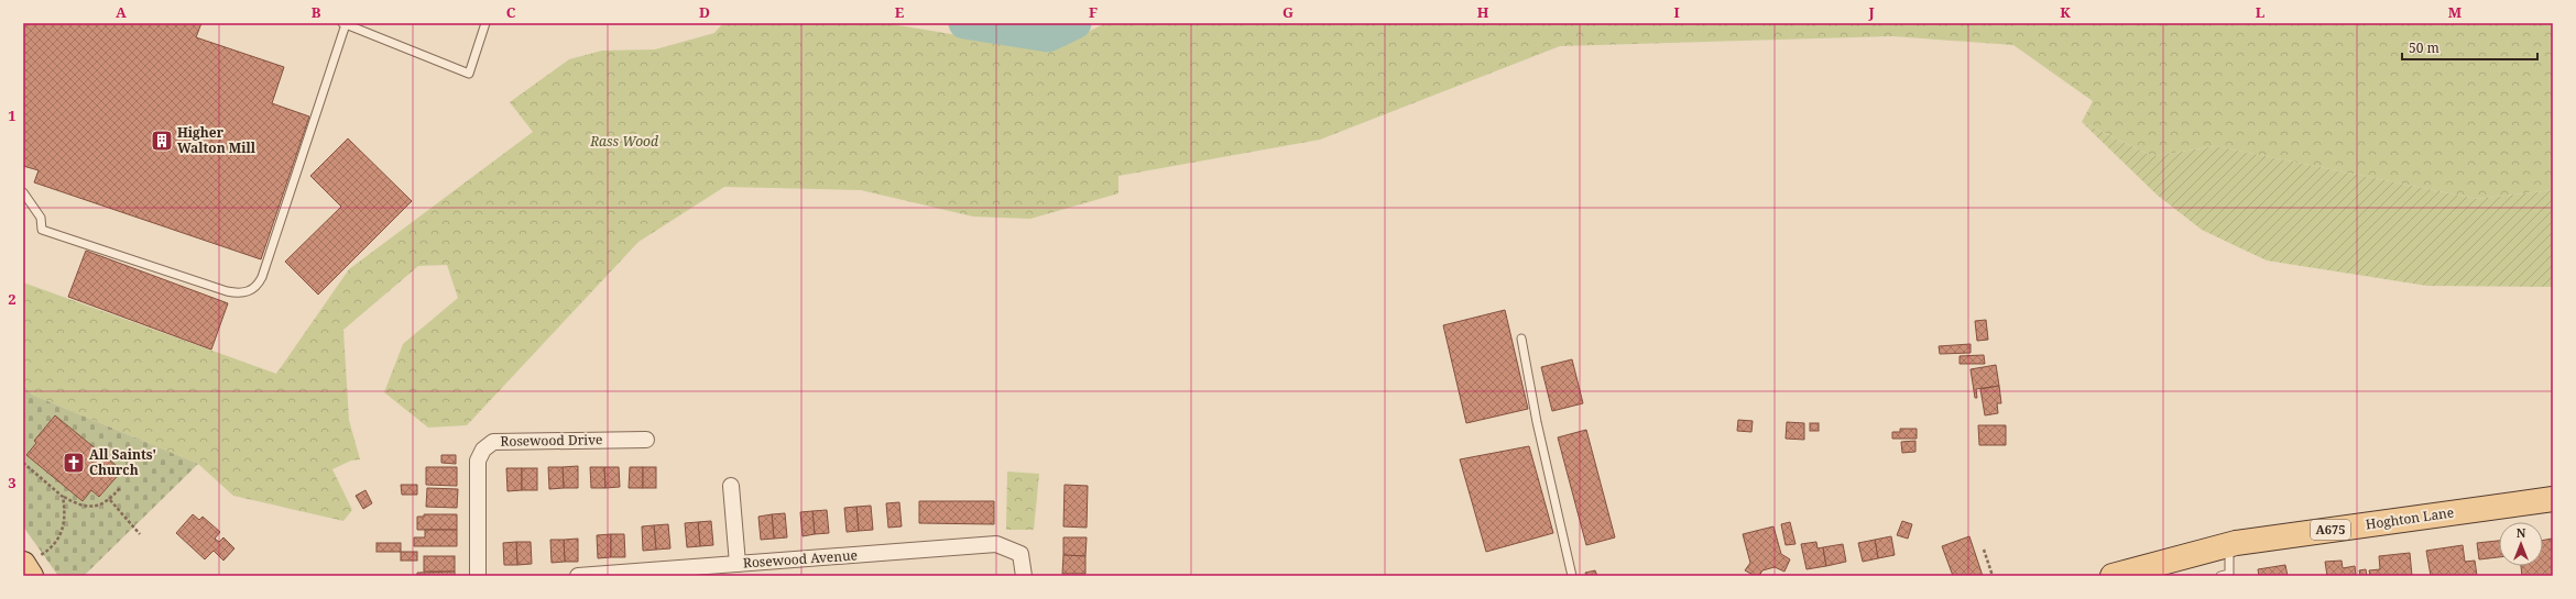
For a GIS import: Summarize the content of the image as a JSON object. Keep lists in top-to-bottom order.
{
  "streets": {
    "main road": ["Hoghton Lane", "A675"],
    "street": ["Rosewood Drive", "Rosewood Avenue"]
  },
  "parks": ["Rass Wood"],
  "places": {
    "building": ["Higher Walton Mill"],
    "church": ["All Saints' Church"]
  },
  "scale_bar": "50 m",
  "north": "top",
  "grid": {
    "columns": [
      "A",
      "B",
      "C",
      "D",
      "E",
      "F",
      "G",
      "H",
      "I",
      "J",
      "K",
      "L",
      "M"
    ],
    "rows": ["1", "2", "3"]
  }
}
